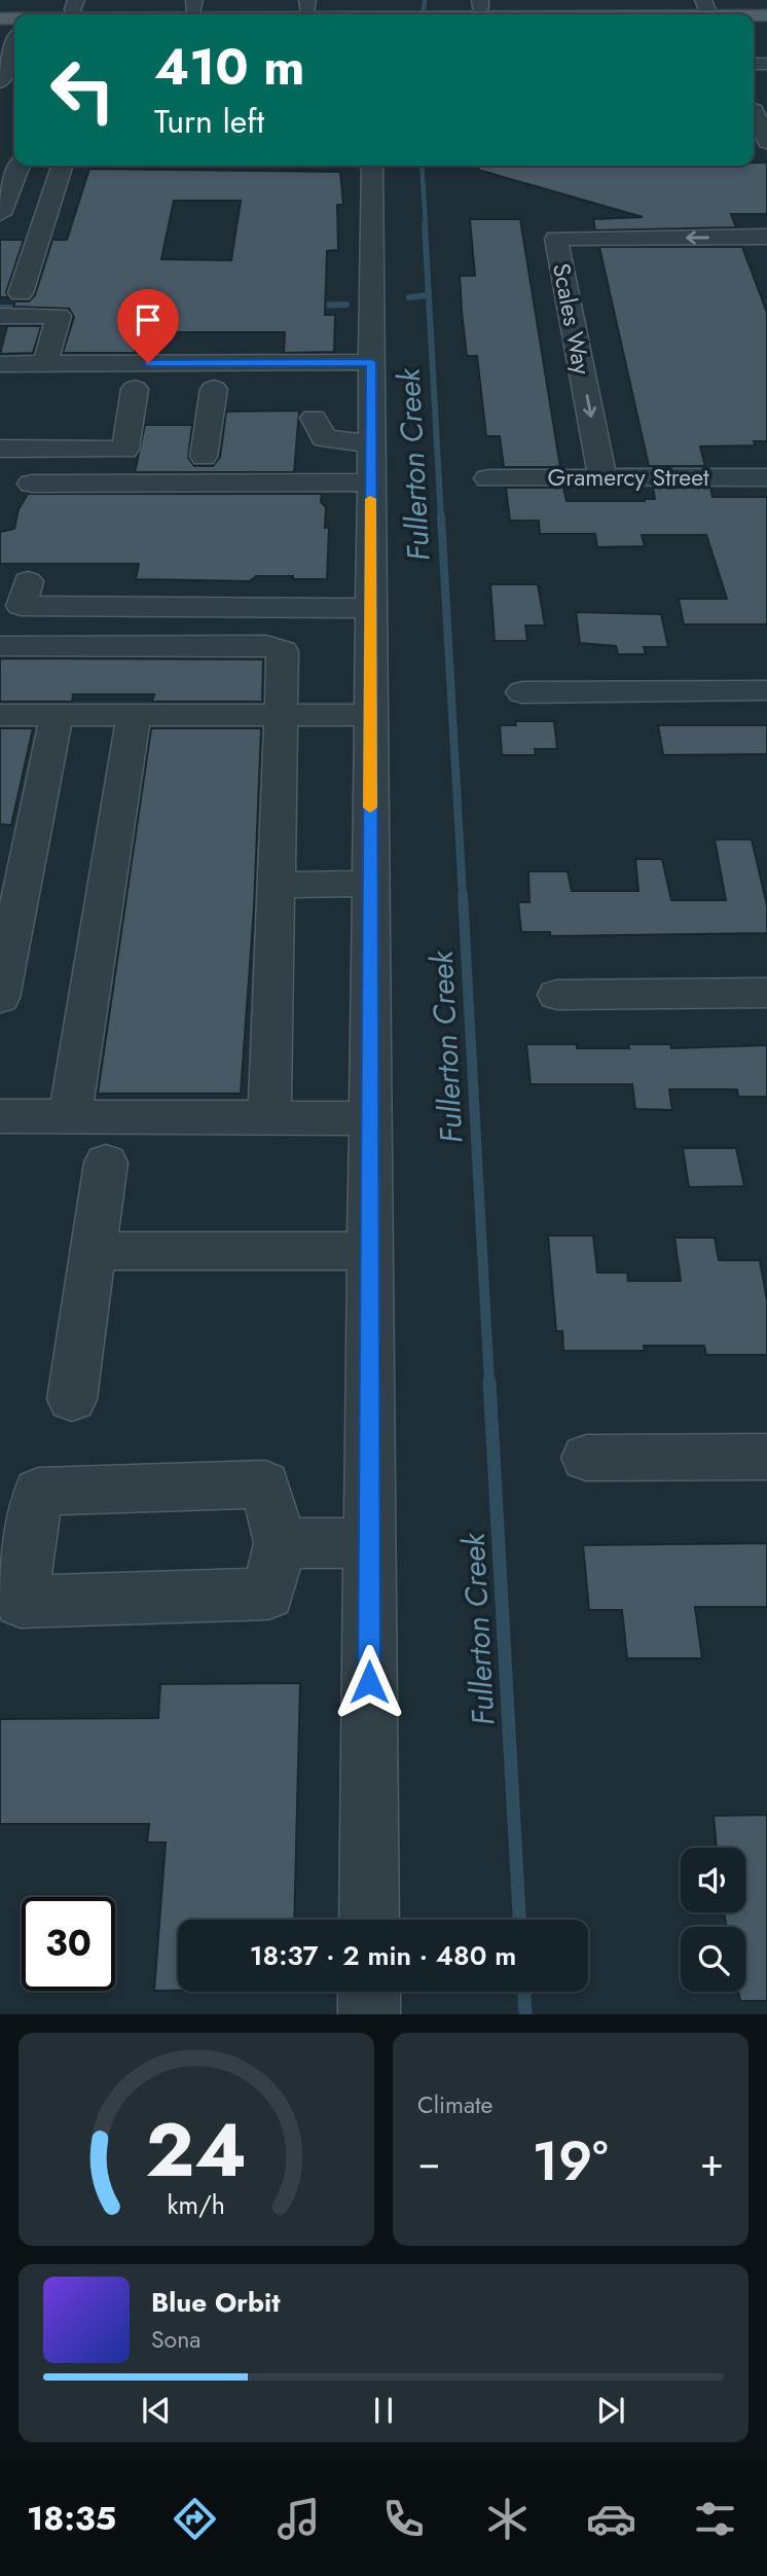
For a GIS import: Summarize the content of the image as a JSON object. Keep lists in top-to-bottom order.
{
  "streets": {
    "street": ["Scales Way", "Gramercy Street"]
  },
  "crossings": [
    ["Scales Way", "Gramercy Street"]
  ],
  "water": ["Fullerton Creek"],
  "page": {
    "turn": ["410 m", "Turn left"],
    "limit": "30",
    "trip": "18:37 · 2 min · 480 m",
    "tile": "Climate",
    "heat": ["−", "19°", "+"],
    "song": ["Blue Orbit", "Sona"],
    "tabs": "18:35",
    "gauge": ["24", "km/h"]
  }
}
